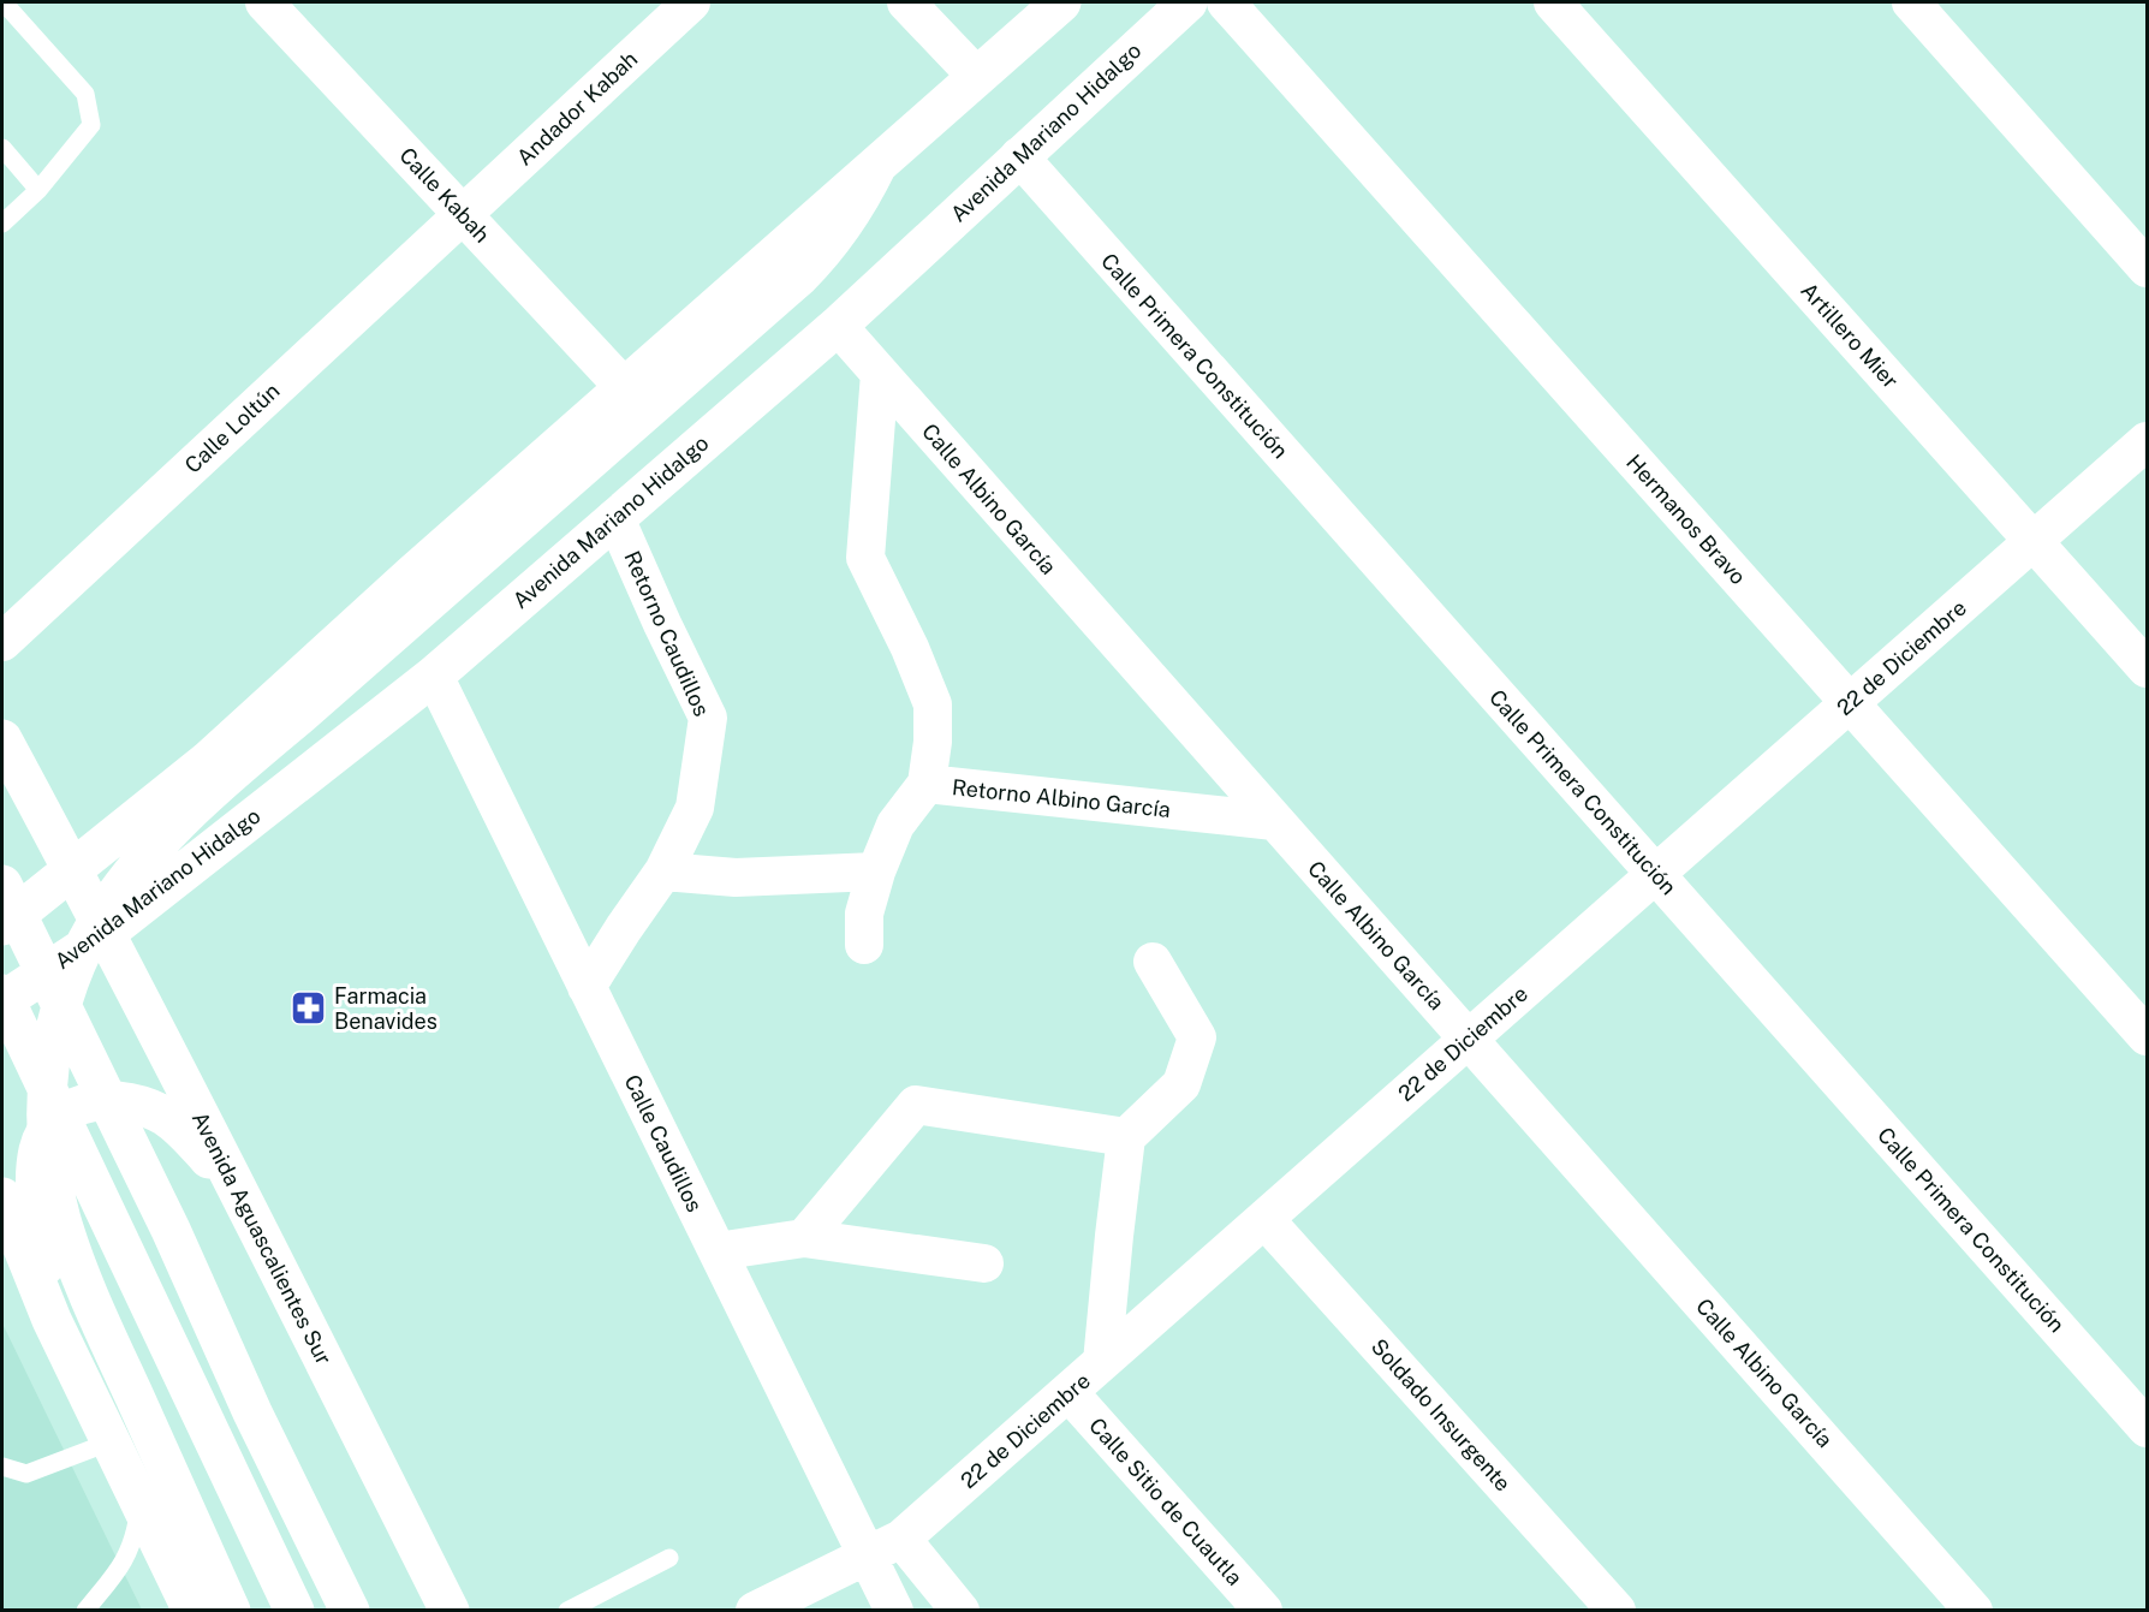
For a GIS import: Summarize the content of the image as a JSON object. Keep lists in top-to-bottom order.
{
  "streets": {
    "main road": ["Avenida Mariano Hidalgo", "Avenida Aguascalientes Sur"],
    "street": [
      "Andador Kabah",
      "Calle Kabah",
      "Artillero Mier",
      "Calle Primera Constitución",
      "Calle Loltún",
      "Calle Albino García",
      "Hermanos Bravo",
      "Retorno Caudillos",
      "22 de Diciembre",
      "Retorno Albino García",
      "Calle Caudillos",
      "Soldado Insurgente",
      "Calle Sitio de Cuautla"
    ]
  },
  "crossings": [
    ["Andador Kabah", "Calle Kabah"],
    ["Andador Kabah", "Calle Loltún"],
    ["Avenida Mariano Hidalgo", "Calle Primera Constitución"],
    ["Avenida Mariano Hidalgo", "Calle Albino García"],
    ["Avenida Mariano Hidalgo", "Retorno Caudillos"],
    ["Avenida Mariano Hidalgo", "Calle Caudillos"],
    ["Avenida Mariano Hidalgo", "Avenida Aguascalientes Sur"],
    ["Calle Kabah", "Calle Loltún"],
    ["Artillero Mier", "22 de Diciembre"],
    ["Calle Primera Constitución", "22 de Diciembre"],
    ["Calle Albino García", "22 de Diciembre"],
    ["Calle Albino García", "Retorno Albino García"],
    ["Hermanos Bravo", "22 de Diciembre"],
    ["Retorno Caudillos", "Calle Caudillos"],
    ["22 de Diciembre", "Calle Caudillos"],
    ["22 de Diciembre", "Soldado Insurgente"],
    ["22 de Diciembre", "Calle Sitio de Cuautla"]
  ],
  "places": {
    "pharmacy": ["Farmacia Benavides"]
  }
}
